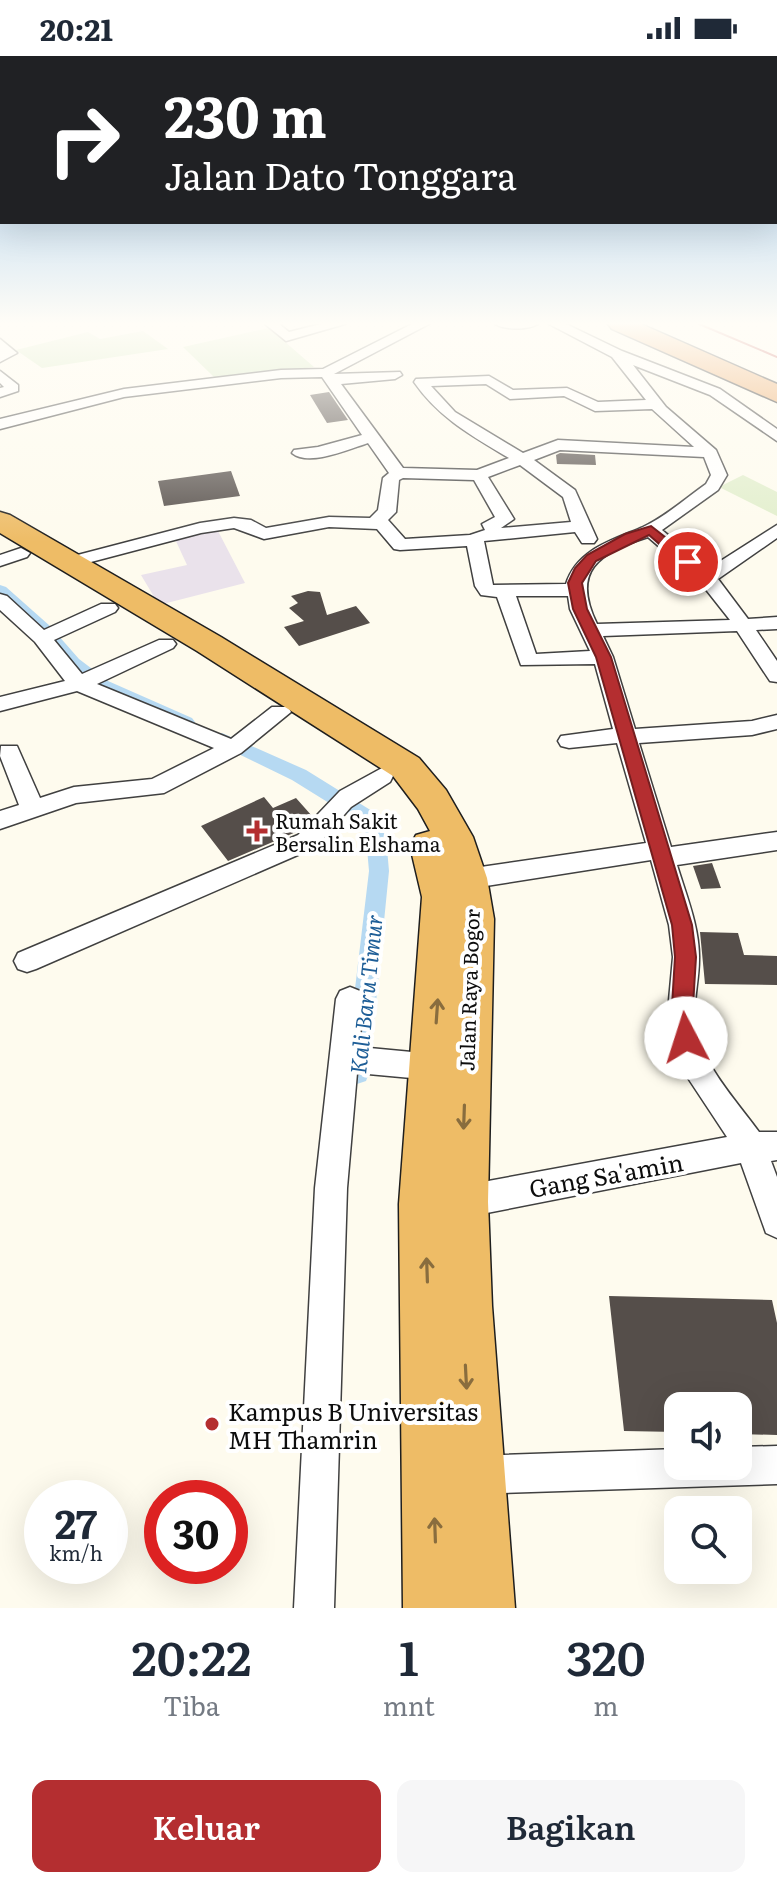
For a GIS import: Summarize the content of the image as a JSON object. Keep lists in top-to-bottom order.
{
  "streets": {
    "highway": ["Jalan Raya Bogor"],
    "street": ["Gang Sa'amin"]
  },
  "crossings": [
    ["Jalan Raya Bogor", "Gang Sa'amin"]
  ],
  "water": ["Kali Baru Timur"],
  "places": {
    "health": ["Rumah Sakit Bersalin Elshama"],
    "other": ["Kampus B Universitas MH Thamrin"]
  },
  "page": {
    "status": "20:21",
    "turn": ["230 m", "Jalan Dato Tonggara"],
    "speed": "27 km/h",
    "limit": "30",
    "eta": [
      "20:22",
      "Tiba",
      "1",
      "mnt",
      "320",
      "m"
    ],
    "buttons": ["Keluar", "Bagikan"]
  }
}
